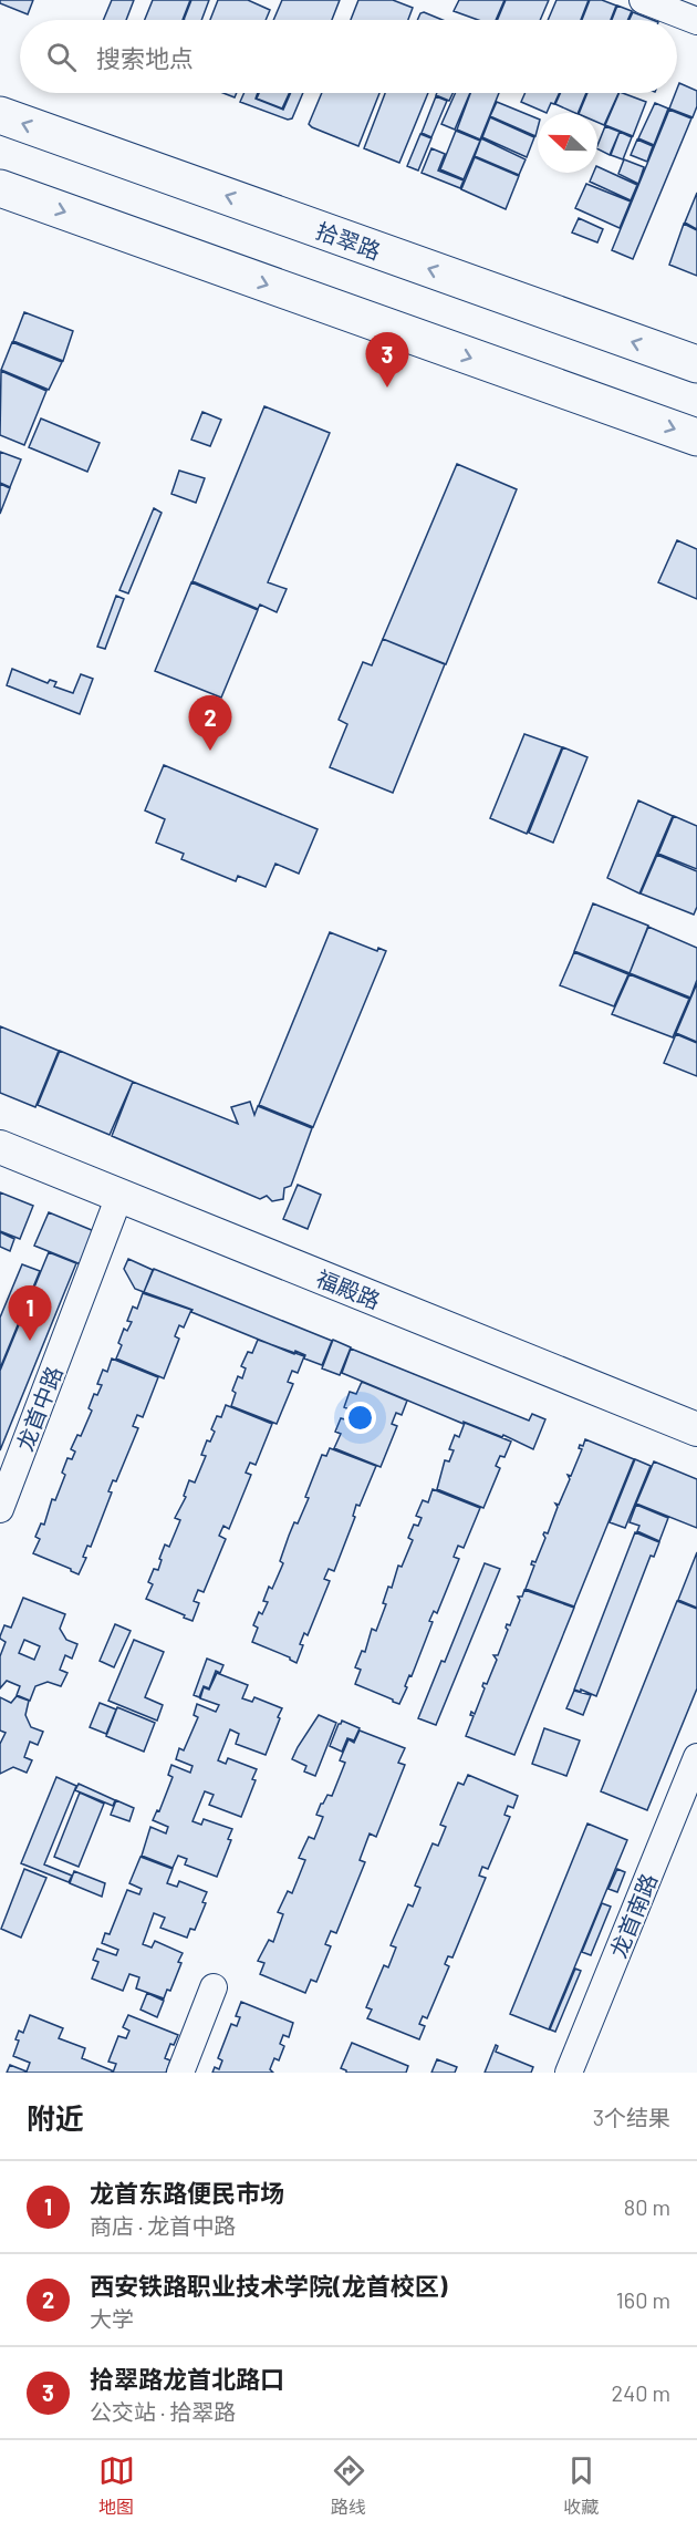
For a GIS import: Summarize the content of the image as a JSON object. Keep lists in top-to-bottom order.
{
  "streets": {
    "main road": ["拾翠路"],
    "street": ["福殿路", "龙首中路", "龙首南路"]
  },
  "crossings": [
    ["福殿路", "龙首中路"]
  ],
  "north": "left",
  "page": {
    "search": "搜索地点",
    "pins": ["3", "2", "1"],
    "heading": ["附近", "3个结果"],
    "list": [
      {
        "mark": "1",
        "name": "龙首东路便民市场",
        "note": "商店 · 龙首中路",
        "value": "80 m"
      },
      {
        "mark": "2",
        "name": "西安铁路职业技术学院(龙首校区)",
        "note": "大学",
        "value": "160 m"
      },
      {
        "mark": "3",
        "name": "拾翠路龙首北路口",
        "note": "公交站 · 拾翠路",
        "value": "240 m"
      }
    ],
    "nav": ["地图", "路线", "收藏"]
  }
}
